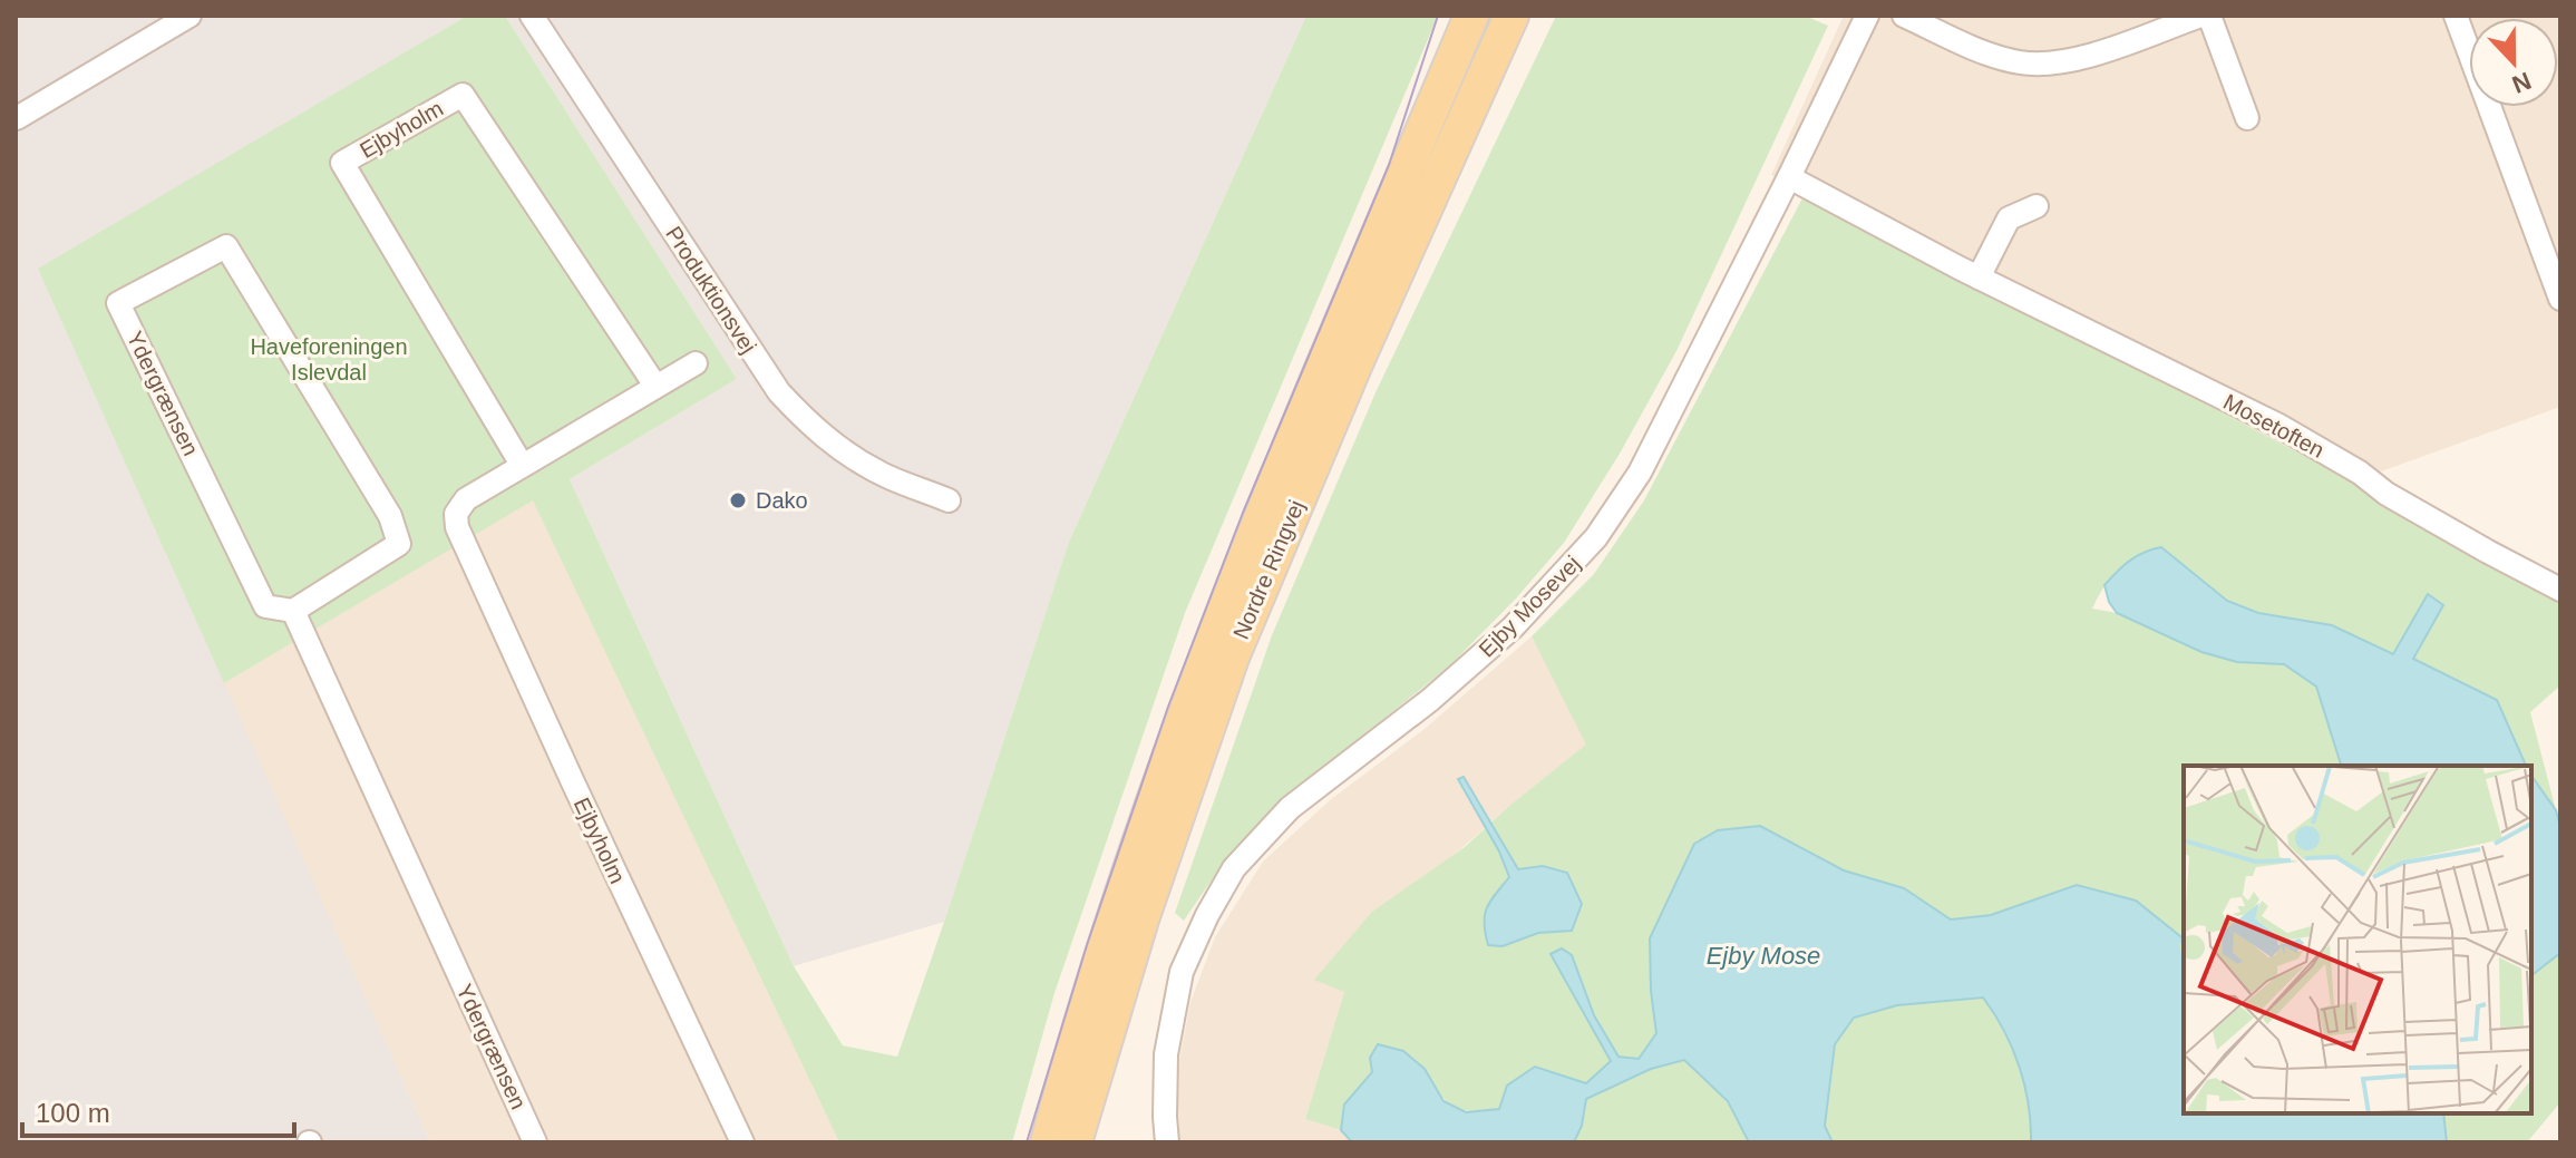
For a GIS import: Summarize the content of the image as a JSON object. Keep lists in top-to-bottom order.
{
  "streets": {
    "main road": ["Nordre Ringvej"],
    "street": [
      "Ejbyholm",
      "Produktionsvej",
      "Ydergrænsen",
      "Mosetoften",
      "Ejby Mosevej"
    ]
  },
  "crossings": [
    ["Mosetoften", "Ejby Mosevej"]
  ],
  "water": ["Ejby Mose"],
  "parks": ["Haveforeningen Islevdal"],
  "places": ["Dako"],
  "scale_bar": "100 m",
  "north": "bottom"
}
